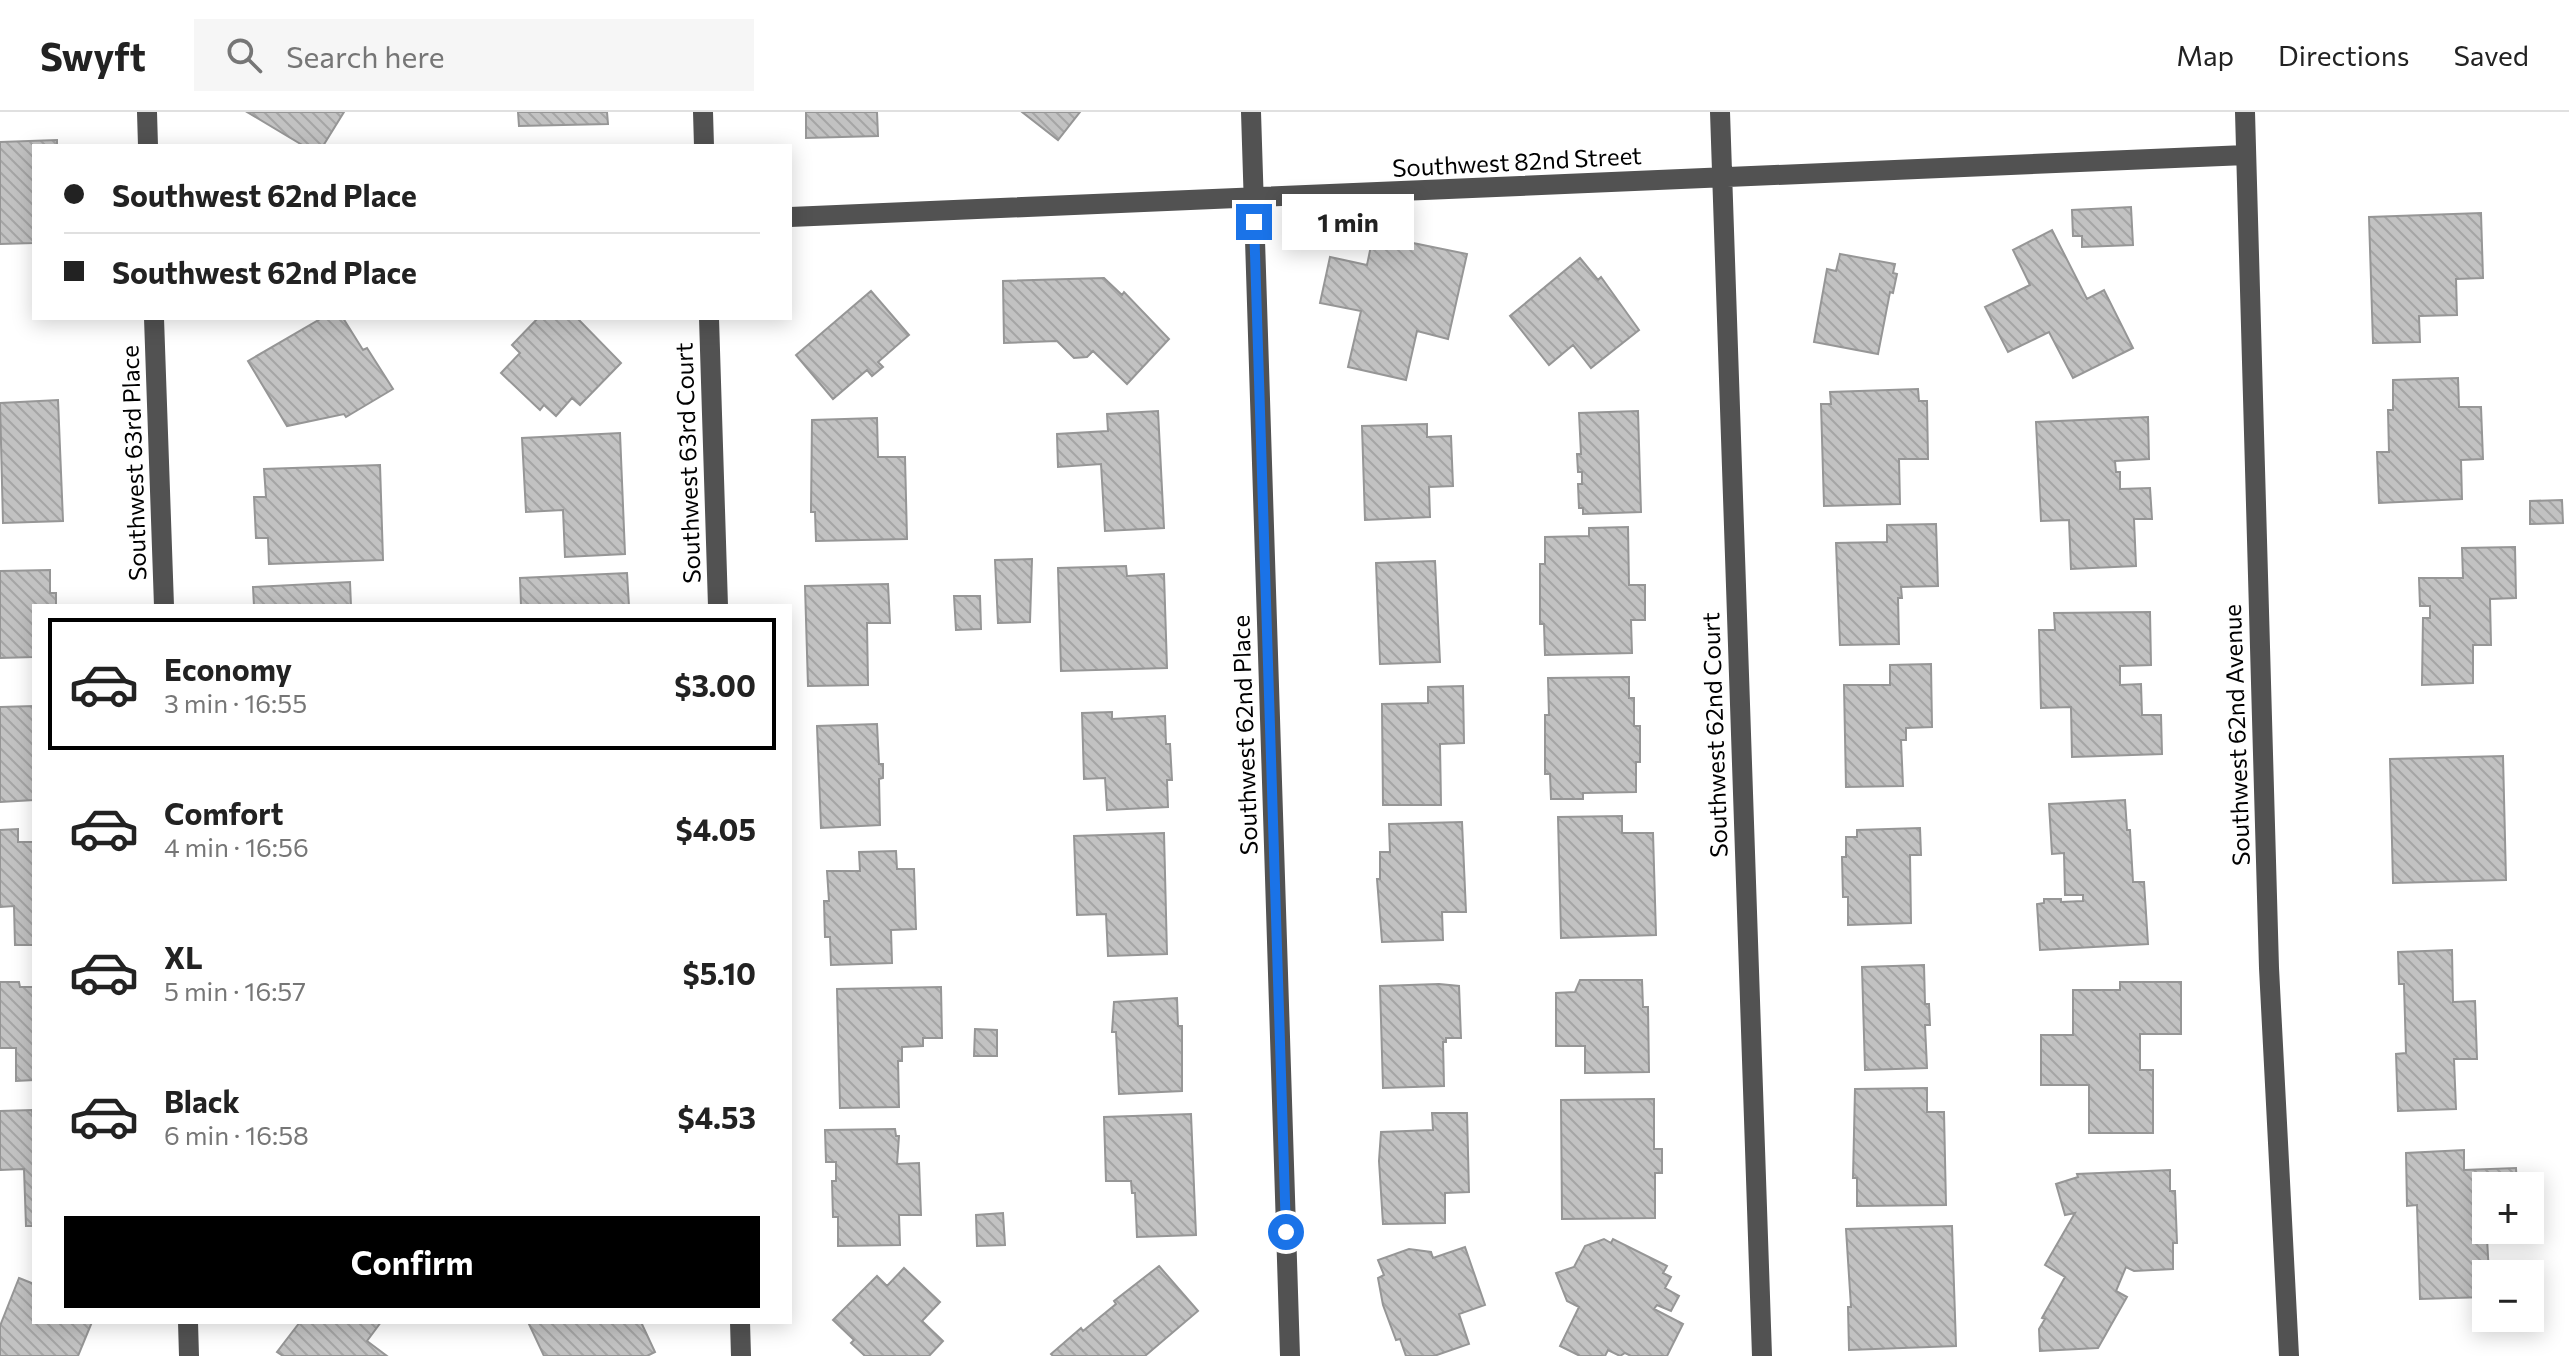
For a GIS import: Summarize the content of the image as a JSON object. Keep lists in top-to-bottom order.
{
  "streets": {
    "street": [
      "Southwest 82nd Street",
      "Southwest 63rd Place",
      "Southwest 63rd Court",
      "Southwest 62nd Place",
      "Southwest 62nd Court",
      "Southwest 62nd Avenue"
    ]
  },
  "crossings": [
    ["Southwest 82nd Street", "Southwest 62nd Place"],
    ["Southwest 82nd Street", "Southwest 62nd Court"],
    ["Southwest 82nd Street", "Southwest 62nd Avenue"]
  ],
  "page": {
    "header": "Swyft",
    "search": "Search here",
    "nav": ["Map", "Directions", "Saved"],
    "banner": ["Southwest 62nd Place", "Southwest 62nd Place"],
    "bubble": "1 min",
    "list": [
      {
        "name": "Economy",
        "note": "3 min · 16:55",
        "value": "$3.00"
      },
      {
        "name": "Comfort",
        "note": "4 min · 16:56",
        "value": "$4.05"
      },
      {
        "name": "XL",
        "note": "5 min · 16:57",
        "value": "$5.10"
      },
      {
        "name": "Black",
        "note": "6 min · 16:58",
        "value": "$4.53"
      }
    ],
    "map_buttons": ["+", "−"],
    "buttons": "Confirm"
  }
}
